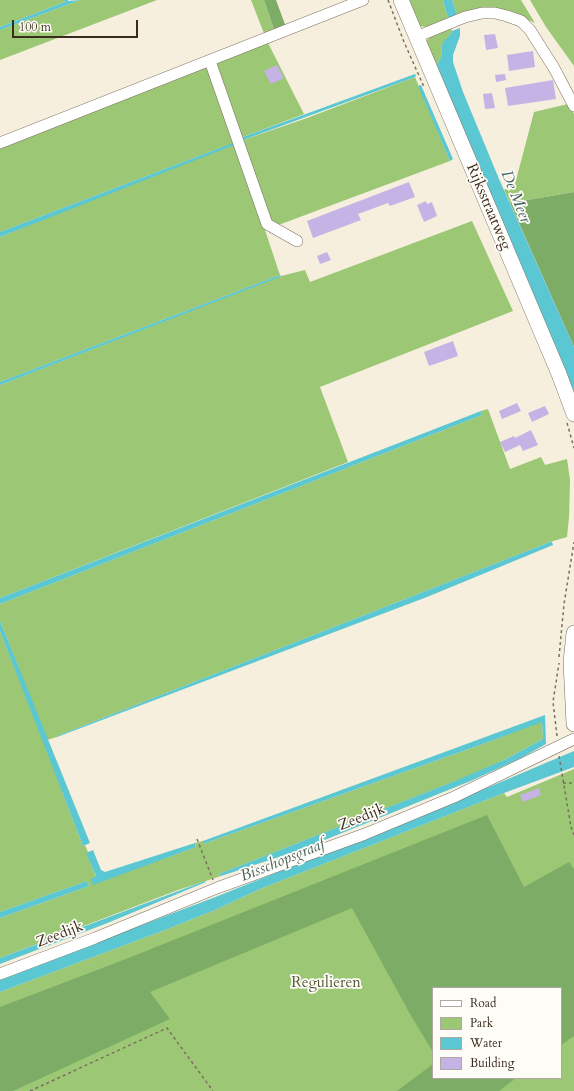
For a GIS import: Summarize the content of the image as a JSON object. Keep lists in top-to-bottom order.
{
  "streets": {
    "main road": ["Rijksstraatweg"],
    "street": ["Zeedijk"]
  },
  "water": ["De Meer", "Bisschopsgraaf"],
  "parks": ["Regulieren"],
  "legend": [
    "Road",
    "Park",
    "Water",
    "Building"
  ],
  "scale_bar": "100 m"
}
